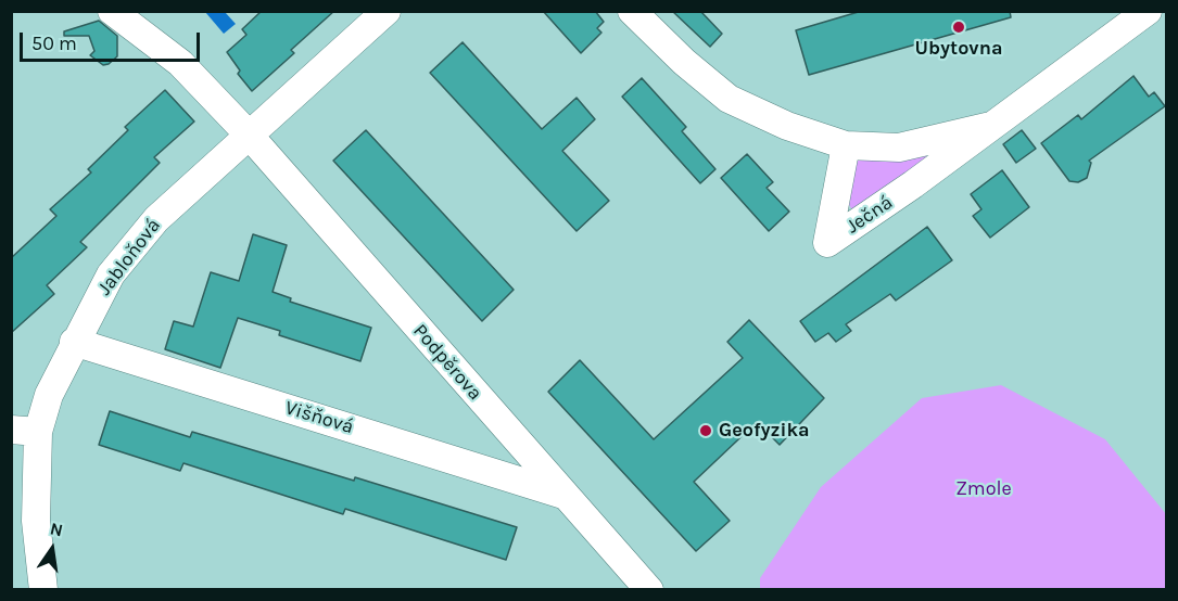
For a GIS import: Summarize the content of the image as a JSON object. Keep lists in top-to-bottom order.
{
  "streets": {
    "street": [
      "Ječná",
      "Jabloňová",
      "Podpěrova",
      "Višňová"
    ]
  },
  "crossings": [
    ["Jabloňová", "Podpěrova"],
    ["Jabloňová", "Višňová"],
    ["Podpěrova", "Višňová"]
  ],
  "parks": ["Zmole"],
  "places": ["Ubytovna", "Geofyzika"],
  "scale_bar": "50 m",
  "north": "top"
}
